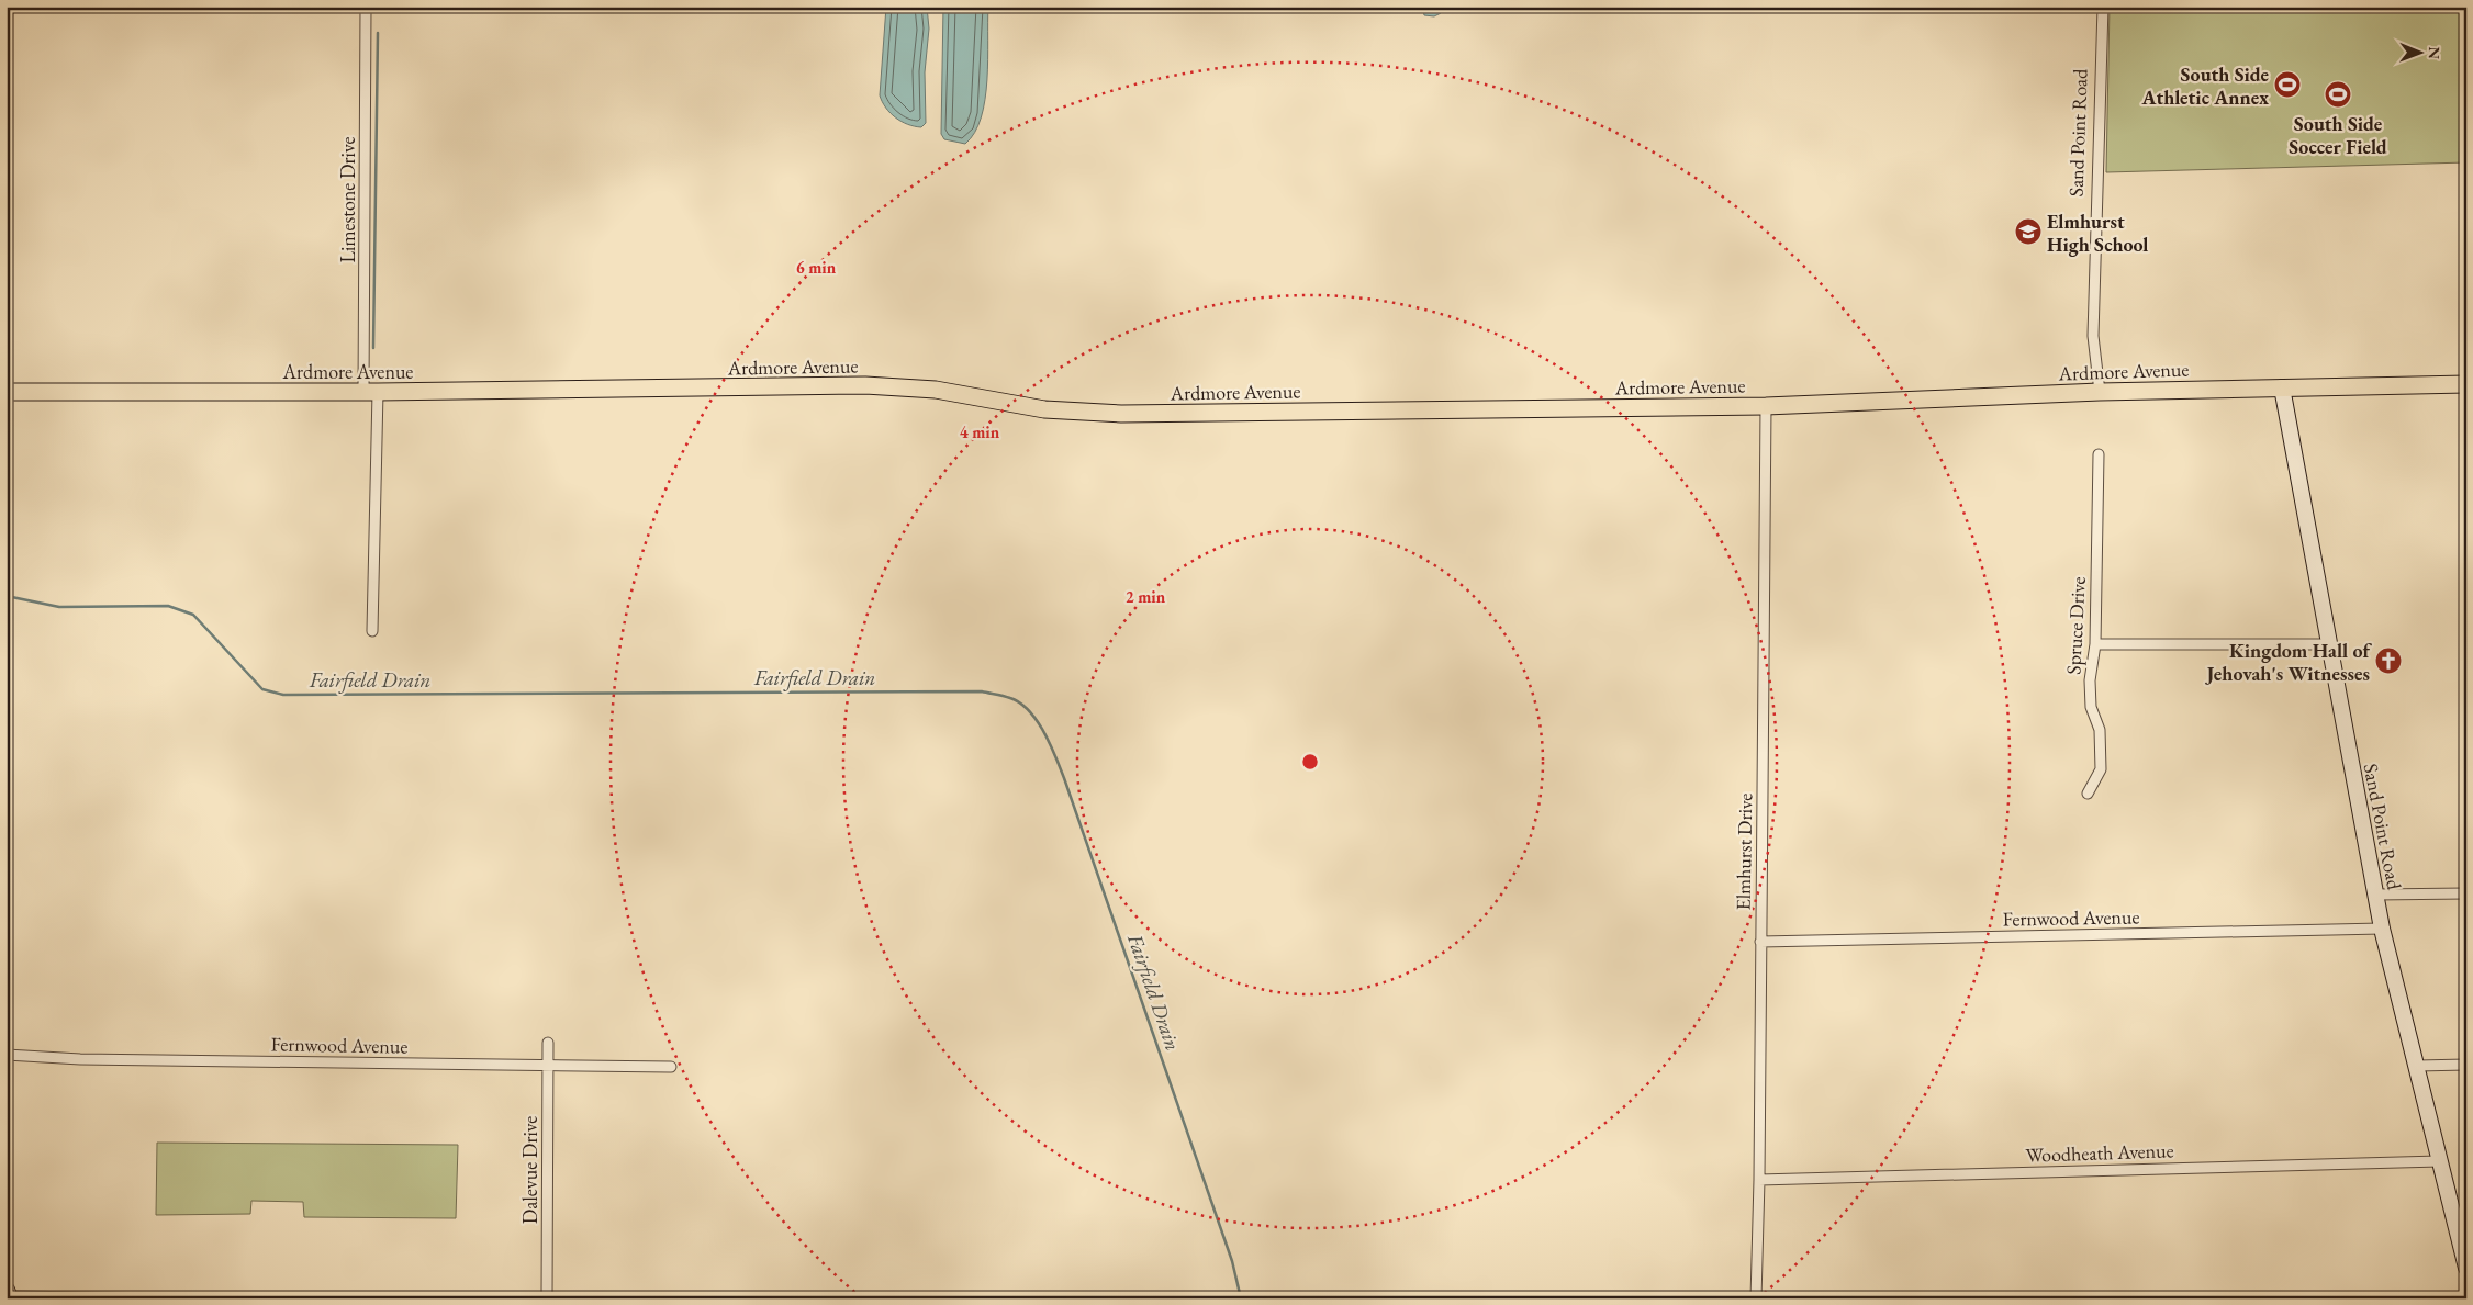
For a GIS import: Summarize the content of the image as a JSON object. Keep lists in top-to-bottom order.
{
  "streets": {
    "main road": ["Ardmore Avenue"],
    "street": [
      "Sand Point Road",
      "Limestone Drive",
      "Spruce Drive",
      "Elmhurst Drive",
      "Fernwood Avenue",
      "Woodheath Avenue",
      "Dalevue Drive"
    ]
  },
  "crossings": [
    ["Sand Point Road", "Ardmore Avenue"],
    ["Sand Point Road", "Fernwood Avenue"],
    ["Sand Point Road", "Woodheath Avenue"],
    ["Limestone Drive", "Ardmore Avenue"],
    ["Ardmore Avenue", "Elmhurst Drive"],
    ["Elmhurst Drive", "Fernwood Avenue"],
    ["Elmhurst Drive", "Woodheath Avenue"],
    ["Fernwood Avenue", "Dalevue Drive"]
  ],
  "water": ["Fairfield Drain"],
  "places": {
    "sports": ["South Side Athletic Annex", "South Side Soccer Field"],
    "school or university": ["Elmhurst High School"],
    "church": ["Kingdom Hall of Jehovah's Witnesses"]
  },
  "north": "right",
  "rings": ["6 min", "4 min", "2 min"]
}
